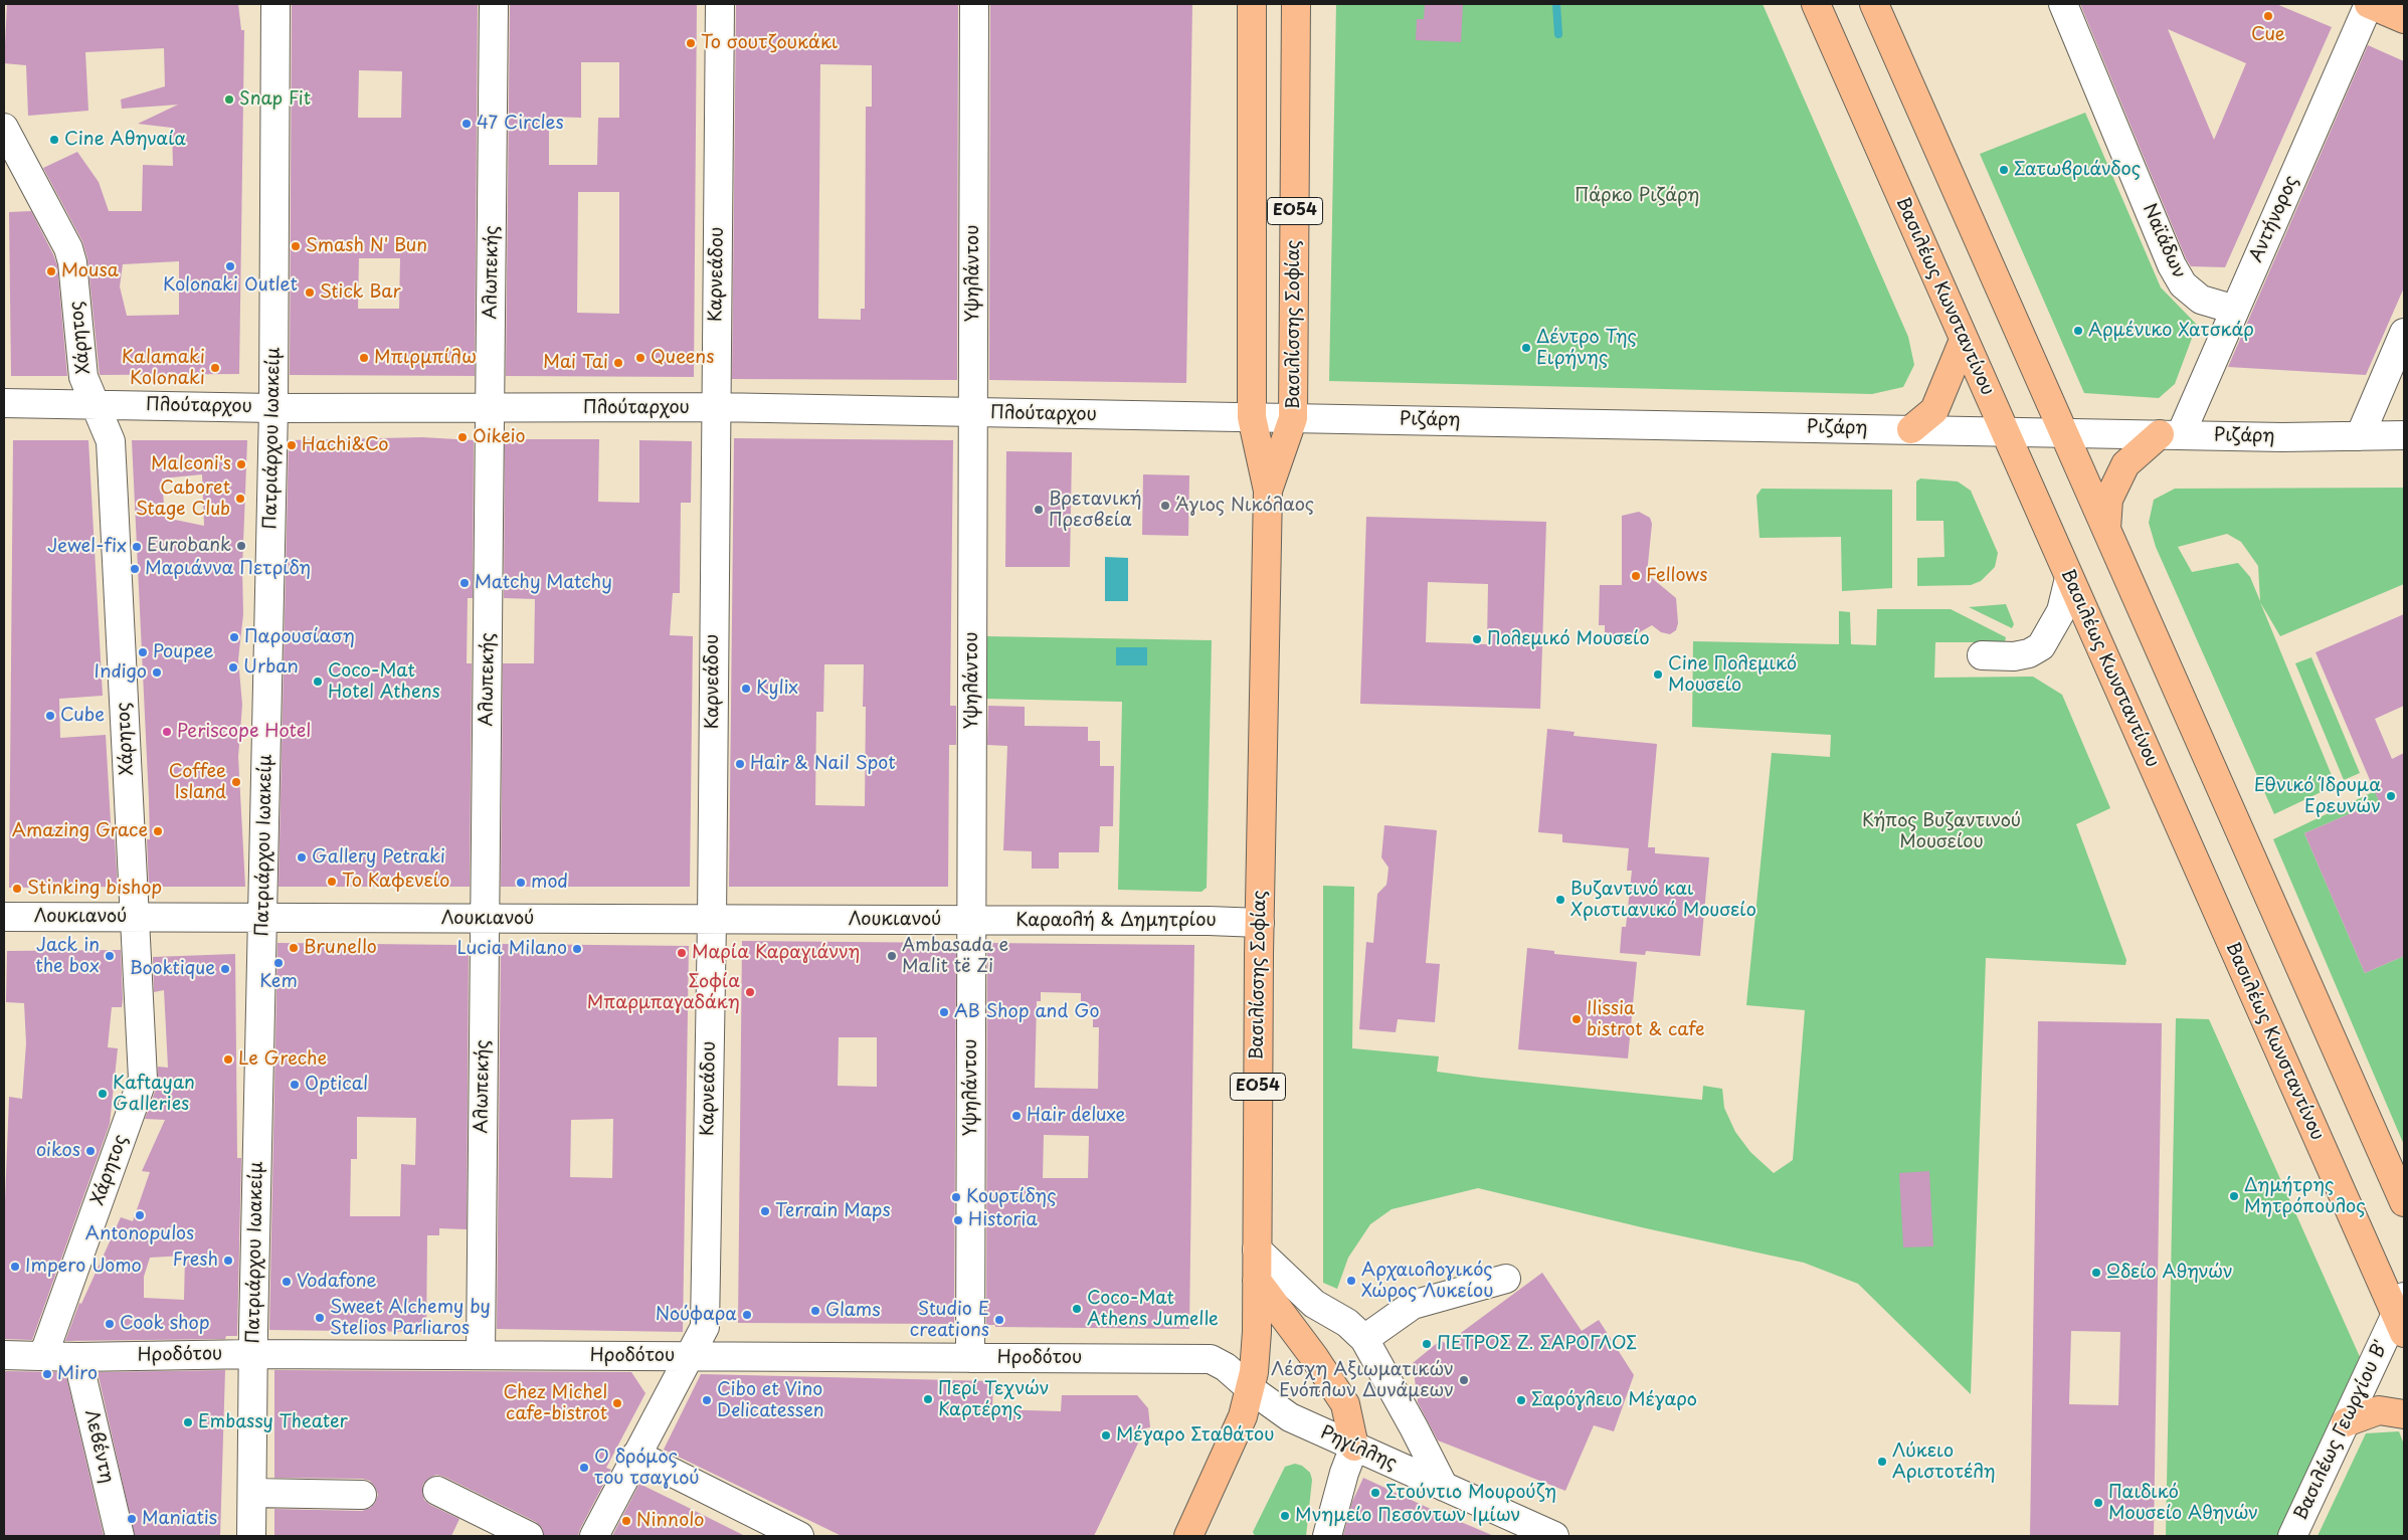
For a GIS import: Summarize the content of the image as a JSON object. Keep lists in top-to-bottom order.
{
  "streets": {
    "main road": ["ΕΟ54", "Βασιλέως Κωνσταντίνου", "Βασιλίσσης Σοφίας"],
    "street": [
      "Αντήνορος",
      "Ναϊάδων",
      "Αλωπεκής",
      "Υψηλάντου",
      "Καρνεάδου",
      "Χάρητος",
      "Πλούταρχου",
      "Ριζάρη",
      "Πατριάρχου Ιωακείμ",
      "Λουκιανού",
      "Καραολή & Δημητρίου",
      "Ηροδότου",
      "Βασιλέως Γεωργίου Β'",
      "Λεβέντη",
      "Ρηγίλλης"
    ]
  },
  "crossings": [
    ["Αντήνορος", "Ναϊάδων"],
    ["Αντήνορος", "Ριζάρη"],
    ["Αλωπεκής", "Πλούταρχου"],
    ["Αλωπεκής", "Λουκιανού"],
    ["Αλωπεκής", "Ηροδότου"],
    ["Υψηλάντου", "Πλούταρχου"],
    ["Υψηλάντου", "Λουκιανού"],
    ["Υψηλάντου", "Καραολή & Δημητρίου"],
    ["Υψηλάντου", "Ηροδότου"],
    ["Καρνεάδου", "Πλούταρχου"],
    ["Καρνεάδου", "Λουκιανού"],
    ["Καρνεάδου", "Ηροδότου"],
    ["Βασιλέως Κωνσταντίνου", "Ριζάρη"],
    ["Βασιλέως Κωνσταντίνου", "Βασιλέως Γεωργίου Β'"],
    ["Βασιλίσσης Σοφίας", "Πλούταρχου"],
    ["Βασιλίσσης Σοφίας", "Ριζάρη"],
    ["Βασιλίσσης Σοφίας", "Καραολή & Δημητρίου"],
    ["Βασιλίσσης Σοφίας", "Ηροδότου"],
    ["Βασιλίσσης Σοφίας", "Ρηγίλλης"],
    ["Χάρητος", "Πλούταρχου"],
    ["Χάρητος", "Λουκιανού"],
    ["Χάρητος", "Ηροδότου"],
    ["Πλούταρχου", "Ριζάρη"],
    ["Πλούταρχου", "Πατριάρχου Ιωακείμ"],
    ["Πατριάρχου Ιωακείμ", "Λουκιανού"],
    ["Πατριάρχου Ιωακείμ", "Ηροδότου"],
    ["Λουκιανού", "Καραολή & Δημητρίου"],
    ["Ηροδότου", "Λεβέντη"],
    ["Ηροδότου", "Ρηγίλλης"]
  ],
  "parks": ["Πάρκο Ριζάρη", "Κήπος Βυζαντινού Μουσείου"],
  "places": [
    "Cue",
    "Το σουτζουκάκι",
    "Snap Fit",
    "47 Circles",
    "Cine Αθηναία",
    "Σατωβριάνδος",
    "Smash N' Bun",
    "Kolonaki Outlet",
    "Mousa",
    "Stick Bar",
    "Αρμένικο Χατσκάρ",
    "Δέντρο Της Ειρήνης",
    "Μπιρμπίλω",
    "Queens",
    "Mai Tai",
    "Kalamaki Kolonaki",
    "Oikeio",
    "Hachi&Co",
    "Malconi's",
    "Caboret Stage Club",
    "Άγιος Νικόλαος",
    "Βρετανική Πρεσβεία",
    "Eurobank",
    "Jewel-fix",
    "Μαριάννα Πετρίδη",
    "Fellows",
    "Matchy Matchy",
    "Παρουσίαση",
    "Πολεμικό Μουσείο",
    "Poupee",
    "Urban",
    "Indigo",
    "Cine Πολεμικό Μουσείο",
    "Coco-Mat Hotel Athens",
    "Kylix",
    "Cube",
    "Periscope Hotel",
    "Hair & Nail Spot",
    "Coffee Island",
    "Εθνικό Ίδρυμα Ερευνών",
    "Amazing Grace",
    "Gallery Petraki",
    "Το Καφενείο",
    "mod",
    "Stinking bishop",
    "Βυζαντινό και Χριστιανικό Μουσείο",
    "Brunello",
    "Lucia Milano",
    "Μαρία Καραγιάννη",
    "Jack in the box",
    "Ambasada e Malit të Zi",
    "Kem",
    "Booktique",
    "Σοφία Μπαρμπαγαδάκη",
    "AB Shop and Go",
    "Ilissia bistrot & cafe",
    "Le Greche",
    "Optical",
    "Kaftayan Galleries",
    "Hair deluxe",
    "oikos",
    "Δημήτρης Μητρόπουλος",
    "Κουρτίδης",
    "Terrain Maps",
    "Antonopulos",
    "Historia",
    "Fresh",
    "Impero Uomo",
    "Ωδείο Αθηνών",
    "Αρχαιολογικός Χώρος Λυκείου",
    "Vodafone",
    "Coco-Mat Athens Jumelle",
    "Glams",
    "Νούφαρα",
    "Sweet Alchemy by Stelios Parliaros",
    "Studio E creations",
    "Cook shop",
    "ΠΕΤΡΟΣ Ζ. ΣΑΡΟΓΛΟΣ",
    "Miro",
    "Λέσχη Αξιωματικών Ενόπλων Δυνάμεων",
    "Περί Τεχνών Καρτέρης",
    "Cibo et Vino Delicatessen",
    "Σαρόγλειο Μέγαρο",
    "Chez Michel cafe-bistrot",
    "Embassy Theater",
    "Μέγαρο Σταθάτου",
    "Λύκειο Αριστοτέλη",
    "Ο δρόμος του τσαγιού",
    "Στούντιο Μουρούζη",
    "Παιδικό Μουσείο Αθηνών",
    "Μνημείο Πεσόντων Ιμίων",
    "Maniatis",
    "Ninnolo"
  ]
}
